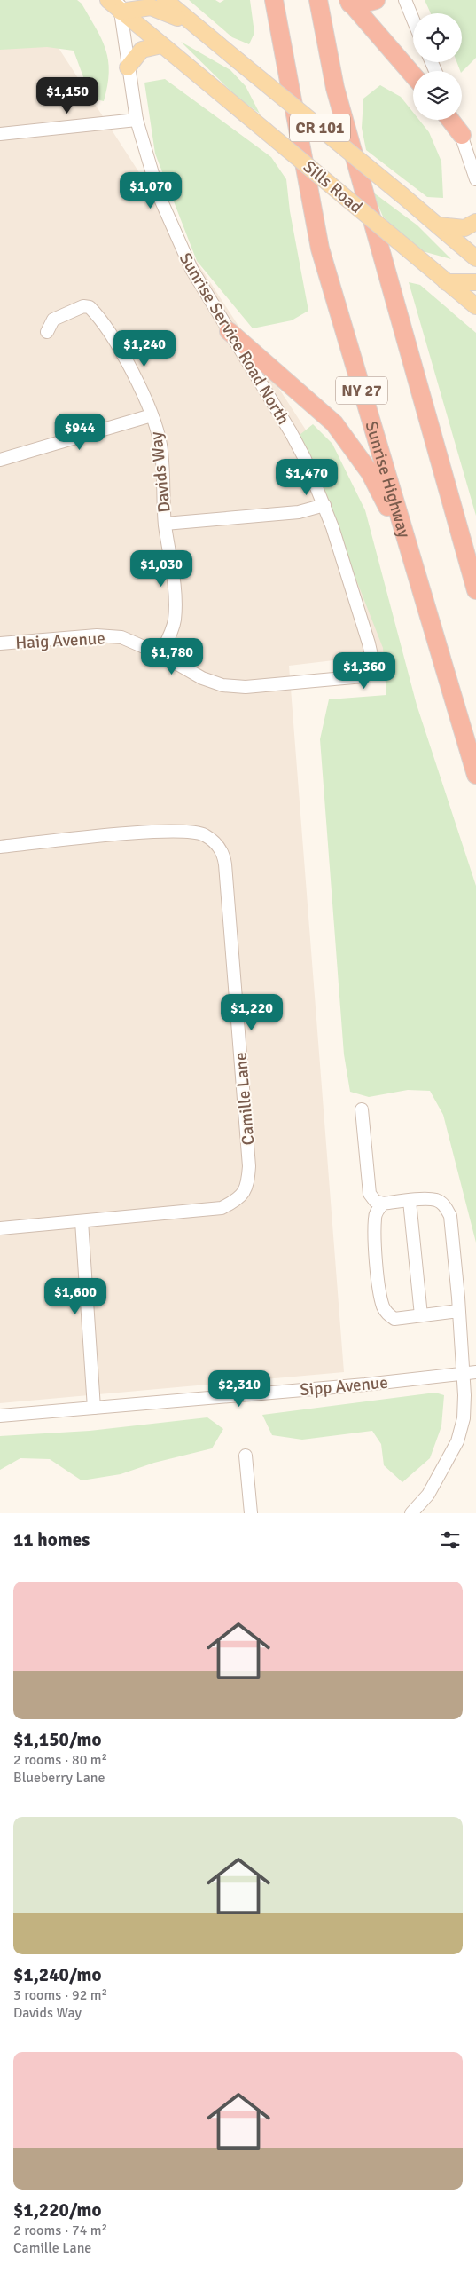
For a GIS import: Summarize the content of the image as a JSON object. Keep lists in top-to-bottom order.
{
  "streets": {
    "highway": ["NY 27", "Sunrise Highway"],
    "main road": ["CR 101", "Sills Road"],
    "street": [
      "Sunrise Service Road North",
      "Davids Way",
      "Haig Avenue",
      "Camille Lane",
      "Sipp Avenue"
    ]
  },
  "crossings": [
    ["Sills Road", "Sunrise Service Road North"],
    ["Sunrise Service Road North", "Haig Avenue"],
    ["Davids Way", "Haig Avenue"]
  ],
  "page": {
    "price": [
      "$1,150",
      "$1,070",
      "$1,240",
      "$944",
      "$1,470",
      "$1,030",
      "$1,780",
      "$1,360",
      "$1,220",
      "$1,600",
      "$2,310"
    ],
    "heading": "11 homes",
    "list": [
      {
        "name": "$1,150/mo",
        "note": "2 rooms · 80 m² · Blueberry Lane"
      },
      {
        "name": "$1,240/mo",
        "note": "3 rooms · 92 m² · Davids Way"
      },
      {
        "name": "$1,220/mo",
        "note": "2 rooms · 74 m² · Camille Lane"
      }
    ]
  }
}
